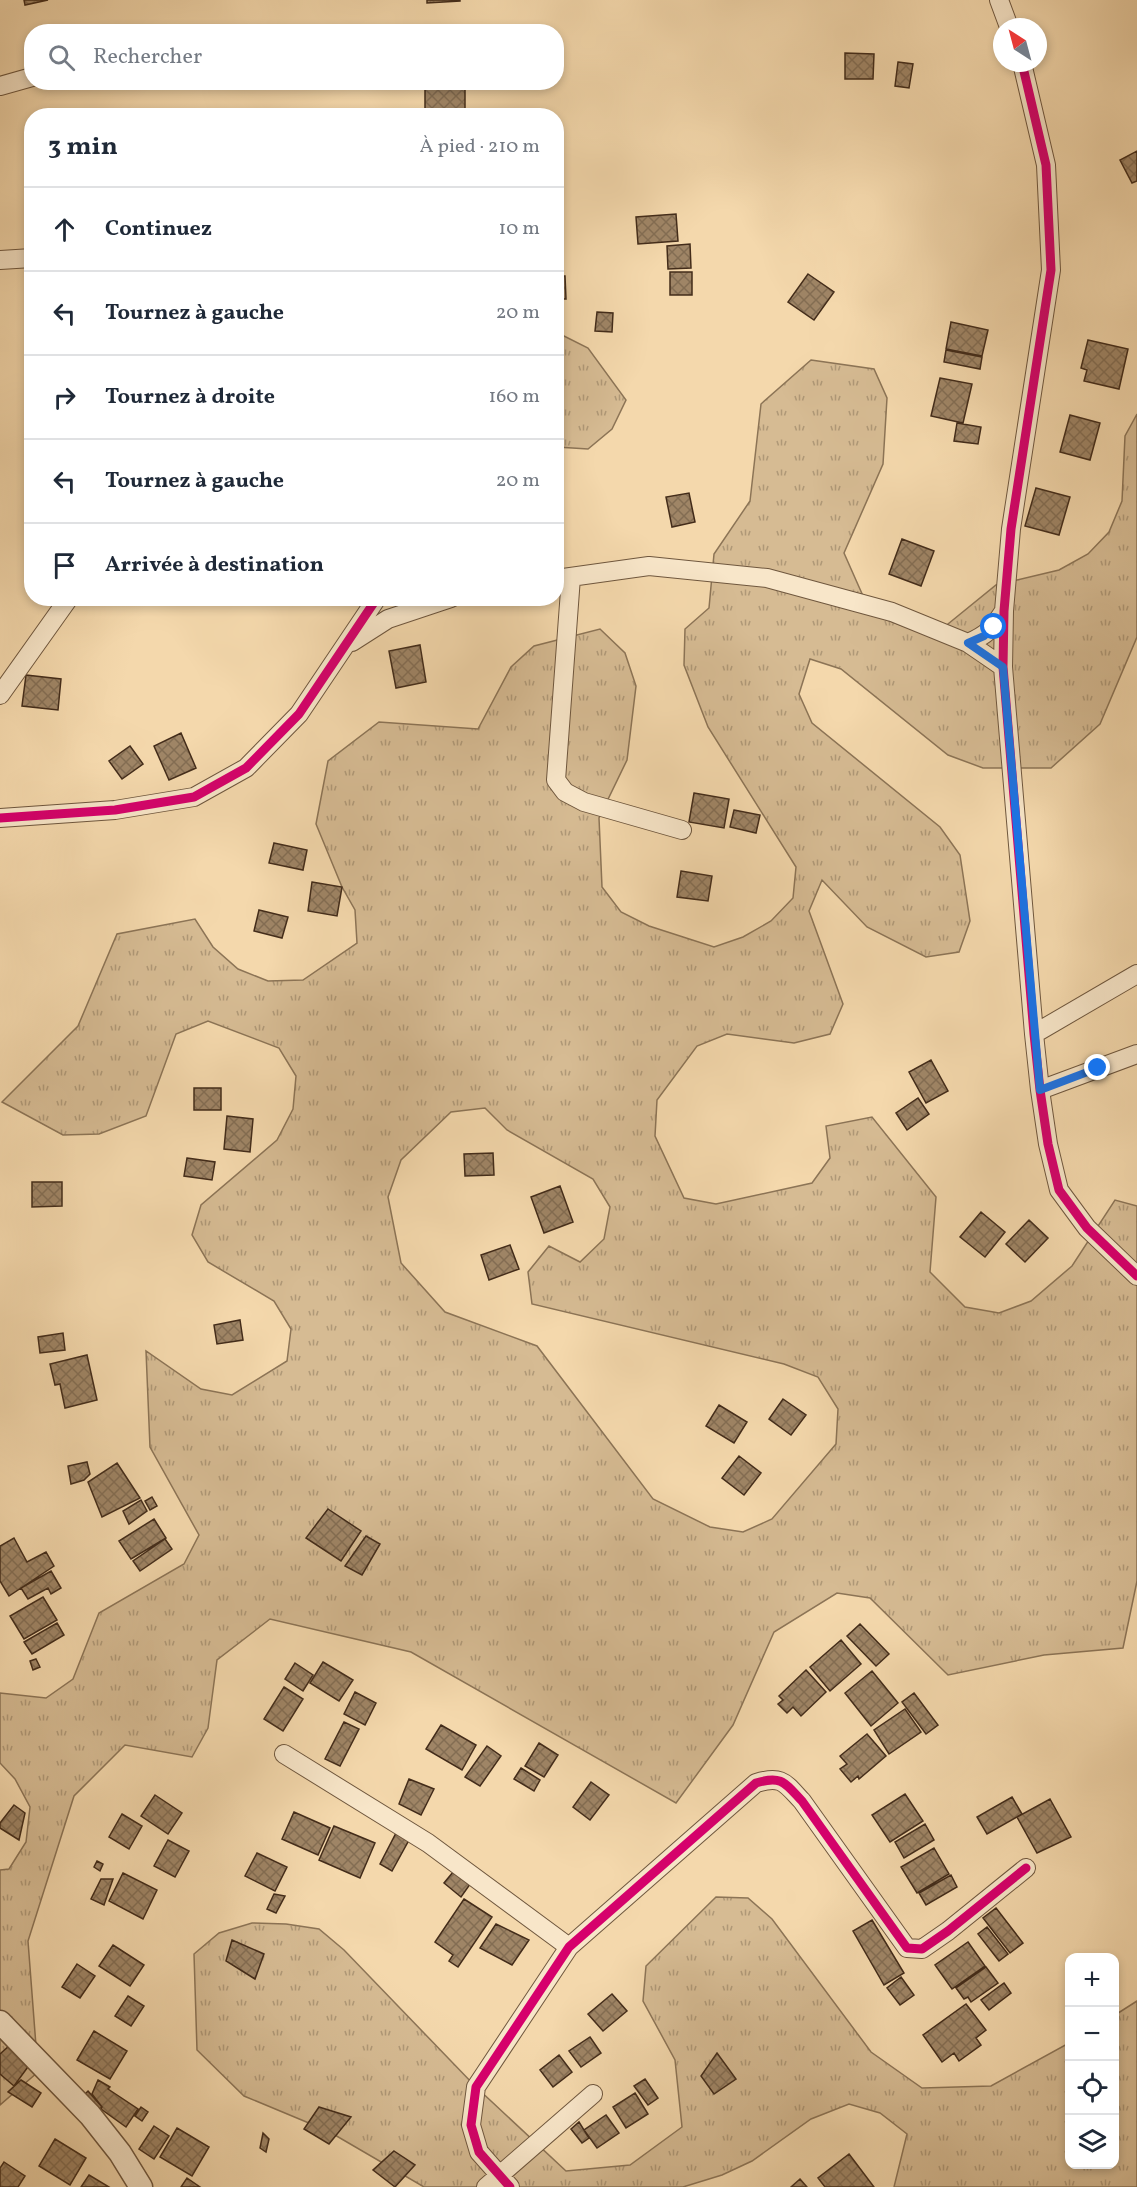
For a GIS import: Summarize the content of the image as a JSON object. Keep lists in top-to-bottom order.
{
  "north": "top left",
  "page": {
    "search": "Rechercher",
    "heading": ["3 min", "À pied · 210 m"],
    "list": [
      ["Continuez", "10 m"],
      ["Tournez à gauche", "20 m"],
      ["Tournez à droite", "160 m"],
      ["Tournez à gauche", "20 m"],
      "Arrivée à destination"
    ],
    "map_buttons": ["+", "−"]
  }
}
